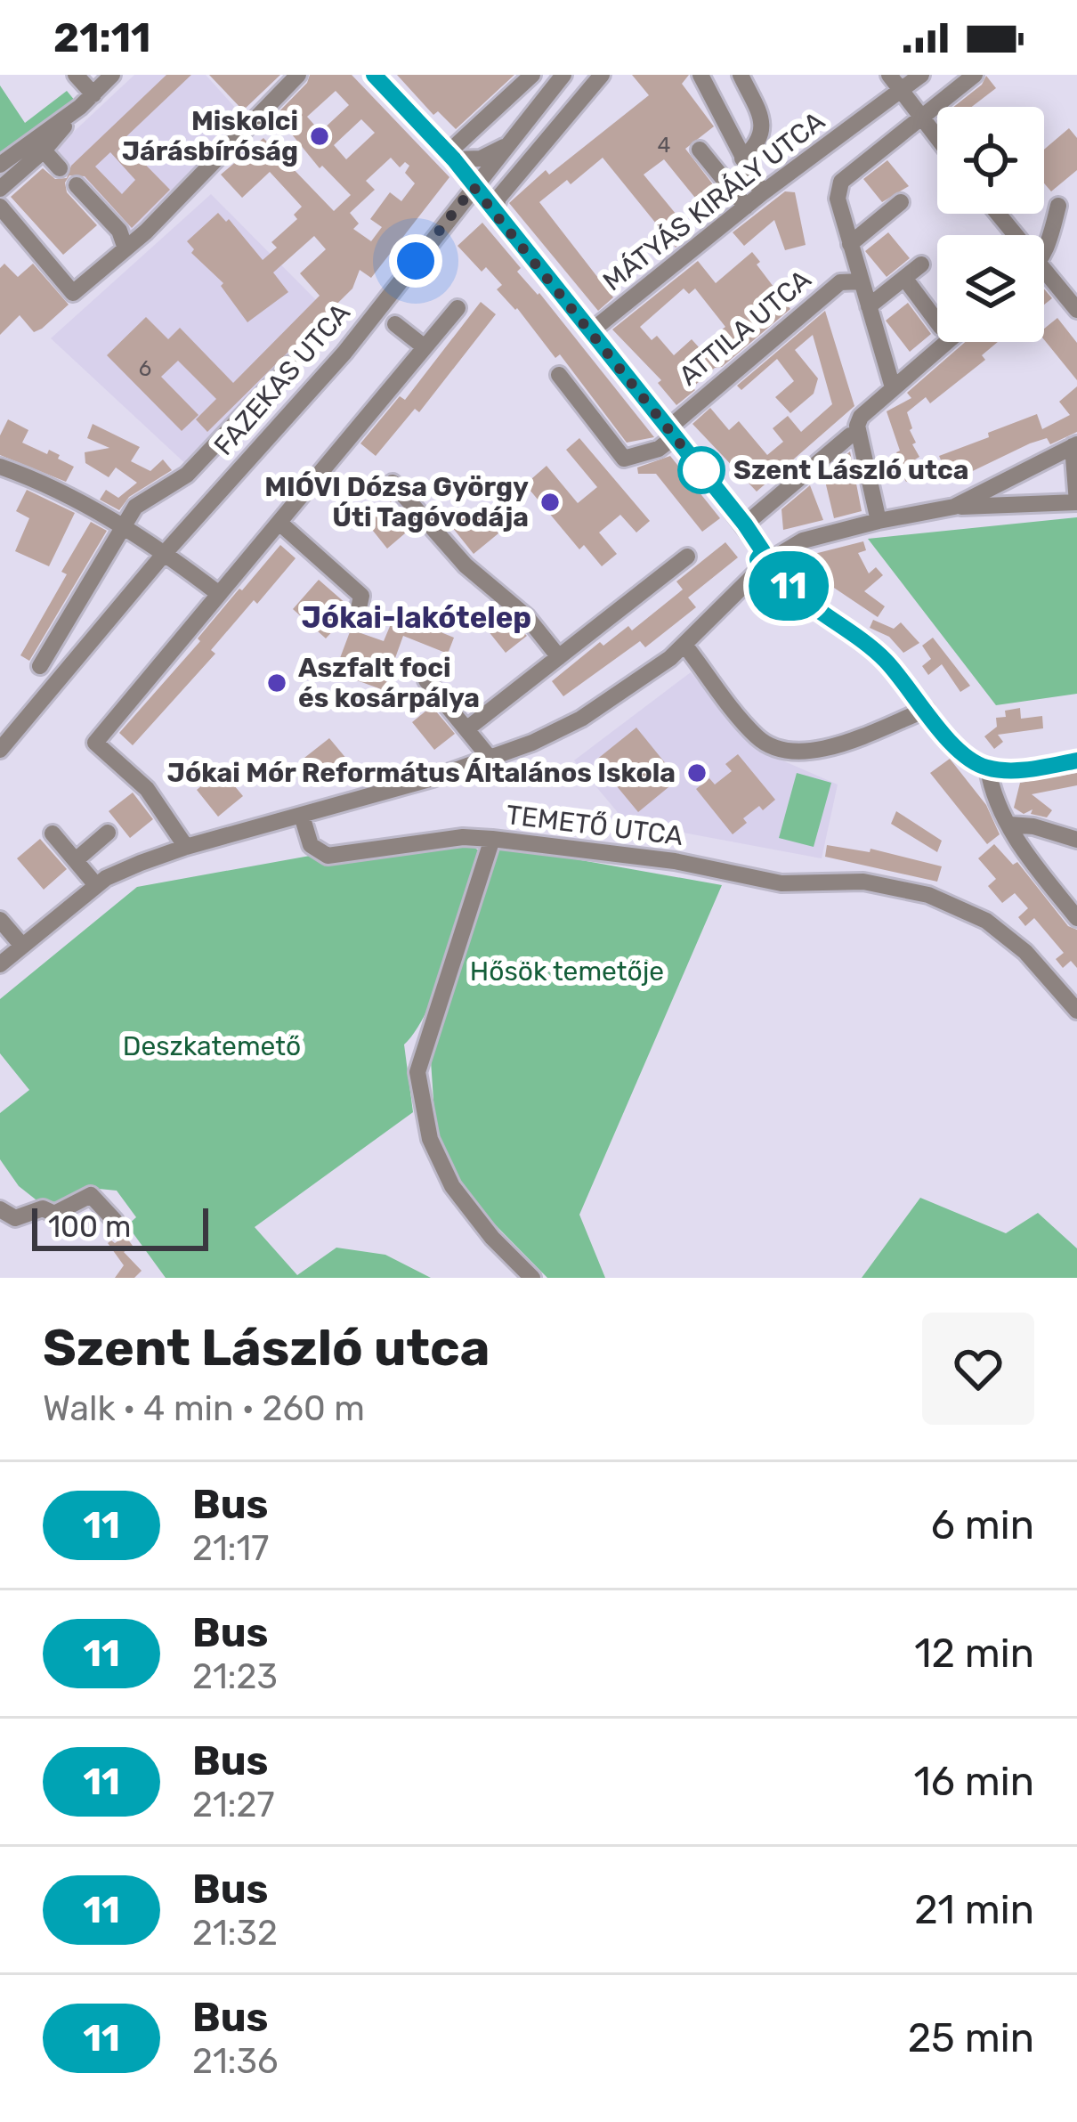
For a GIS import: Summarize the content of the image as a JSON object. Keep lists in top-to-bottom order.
{
  "streets": {
    "street": [
      "MÁTYÁS KIRÁLY UTCA",
      "ATTILA UTCA",
      "FAZEKAS UTCA",
      "TEMETŐ UTCA"
    ]
  },
  "districts": ["Jókai-lakótelep"],
  "parks": ["Hősök temetője", "Deszkatemető"],
  "places": [
    "Miskolci Járásbíróság",
    "Szent László utca",
    "MIÓVI Dózsa György Úti Tagóvodája",
    "Aszfalt foci és kosárpálya",
    "Jókai Mór Református Általános Iskola"
  ],
  "lines": ["bus line 11"],
  "house_numbers": ["4", "6"],
  "scale_bar": "100 m",
  "page": {
    "status": "21:11",
    "on_map": "11",
    "scale": "100 m",
    "heading": ["Szent László utca", "Walk · 4 min · 260 m"],
    "list": [
      {
        "mark": "11",
        "name": "Bus",
        "note": "21:17",
        "value": "6 min"
      },
      {
        "mark": "11",
        "name": "Bus",
        "note": "21:23",
        "value": "12 min"
      },
      {
        "mark": "11",
        "name": "Bus",
        "note": "21:27",
        "value": "16 min"
      },
      {
        "mark": "11",
        "name": "Bus",
        "note": "21:32",
        "value": "21 min"
      },
      {
        "mark": "11",
        "name": "Bus",
        "note": "21:36",
        "value": "25 min"
      }
    ]
  }
}
